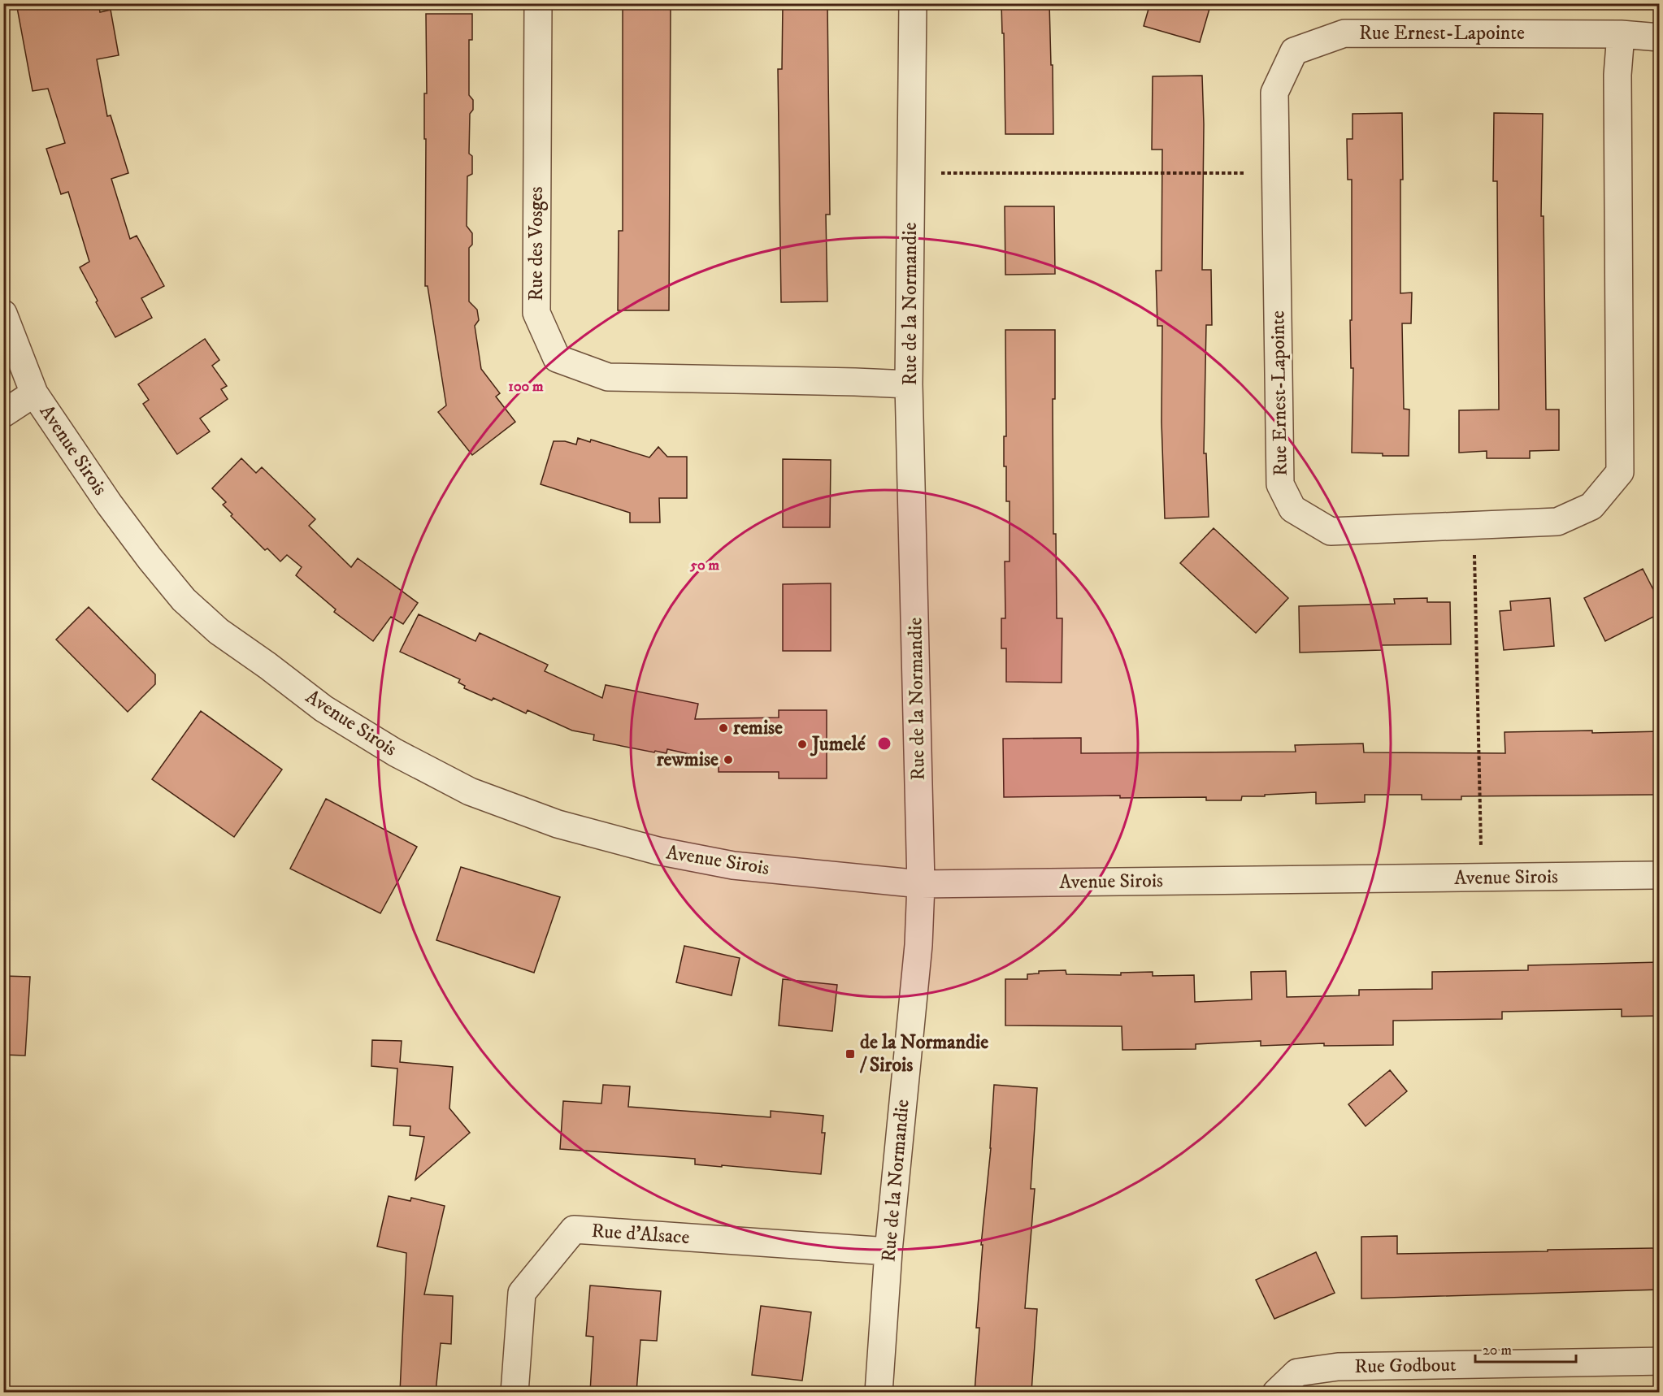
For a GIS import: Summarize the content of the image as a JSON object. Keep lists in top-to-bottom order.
{
  "streets": {
    "street": [
      "Rue Ernest-Lapointe",
      "Rue des Vosges",
      "Rue de la Normandie",
      "Avenue Sirois",
      "Rue d'Alsace",
      "Rue Godbout"
    ]
  },
  "crossings": [
    ["Rue des Vosges", "Rue de la Normandie"],
    ["Rue de la Normandie", "Avenue Sirois"],
    ["Rue de la Normandie", "Rue d'Alsace"]
  ],
  "places": {
    "other": ["remise", "Jumelé", "rewmise"],
    "transit": ["de la Normandie / Sirois"]
  },
  "scale_bar": "20 m",
  "rings": ["100 m", "50 m"]
}
